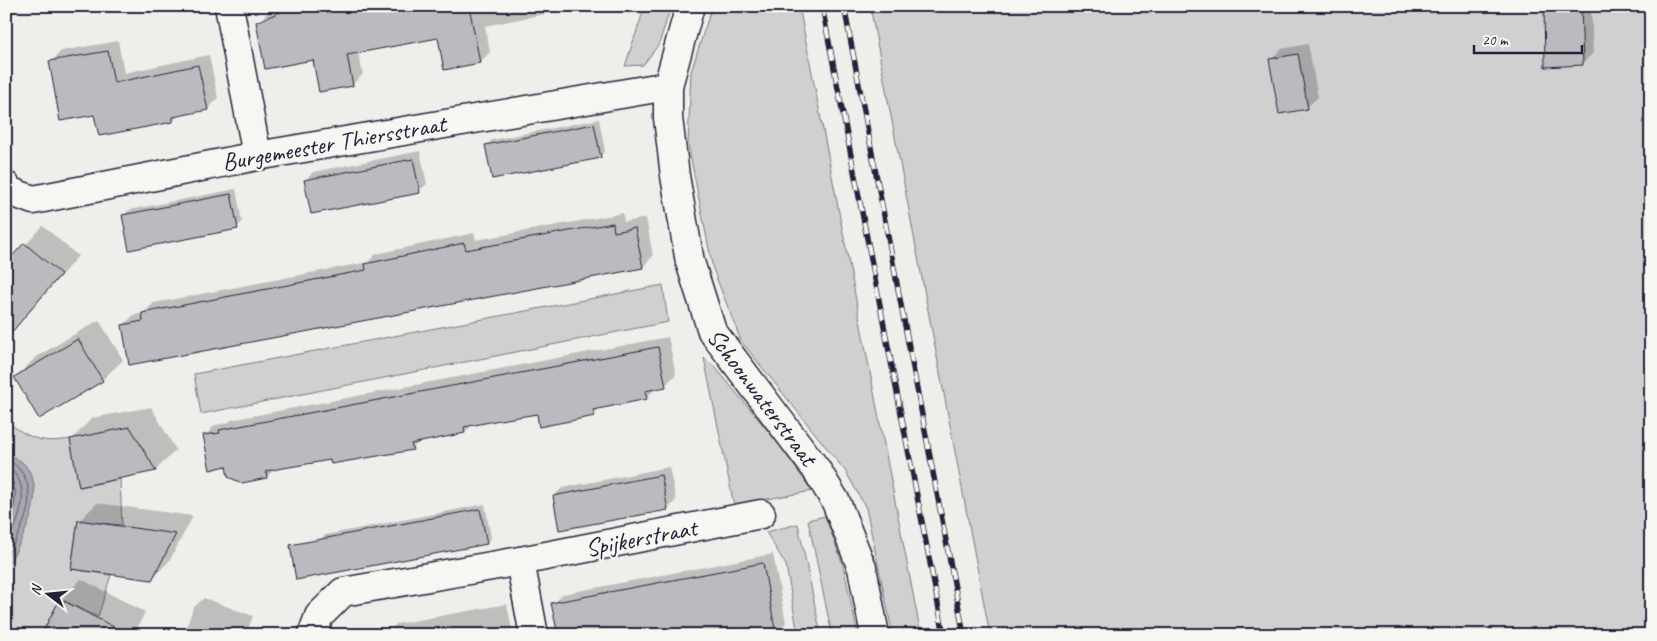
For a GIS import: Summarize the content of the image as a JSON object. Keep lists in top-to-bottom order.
{
  "streets": {
    "street": ["Burgemeester Thiersstraat", "Schoonwaterstraat", "Spijkerstraat"]
  },
  "crossings": [
    ["Burgemeester Thiersstraat", "Schoonwaterstraat"]
  ],
  "scale_bar": "20 m",
  "north": "left"
}
